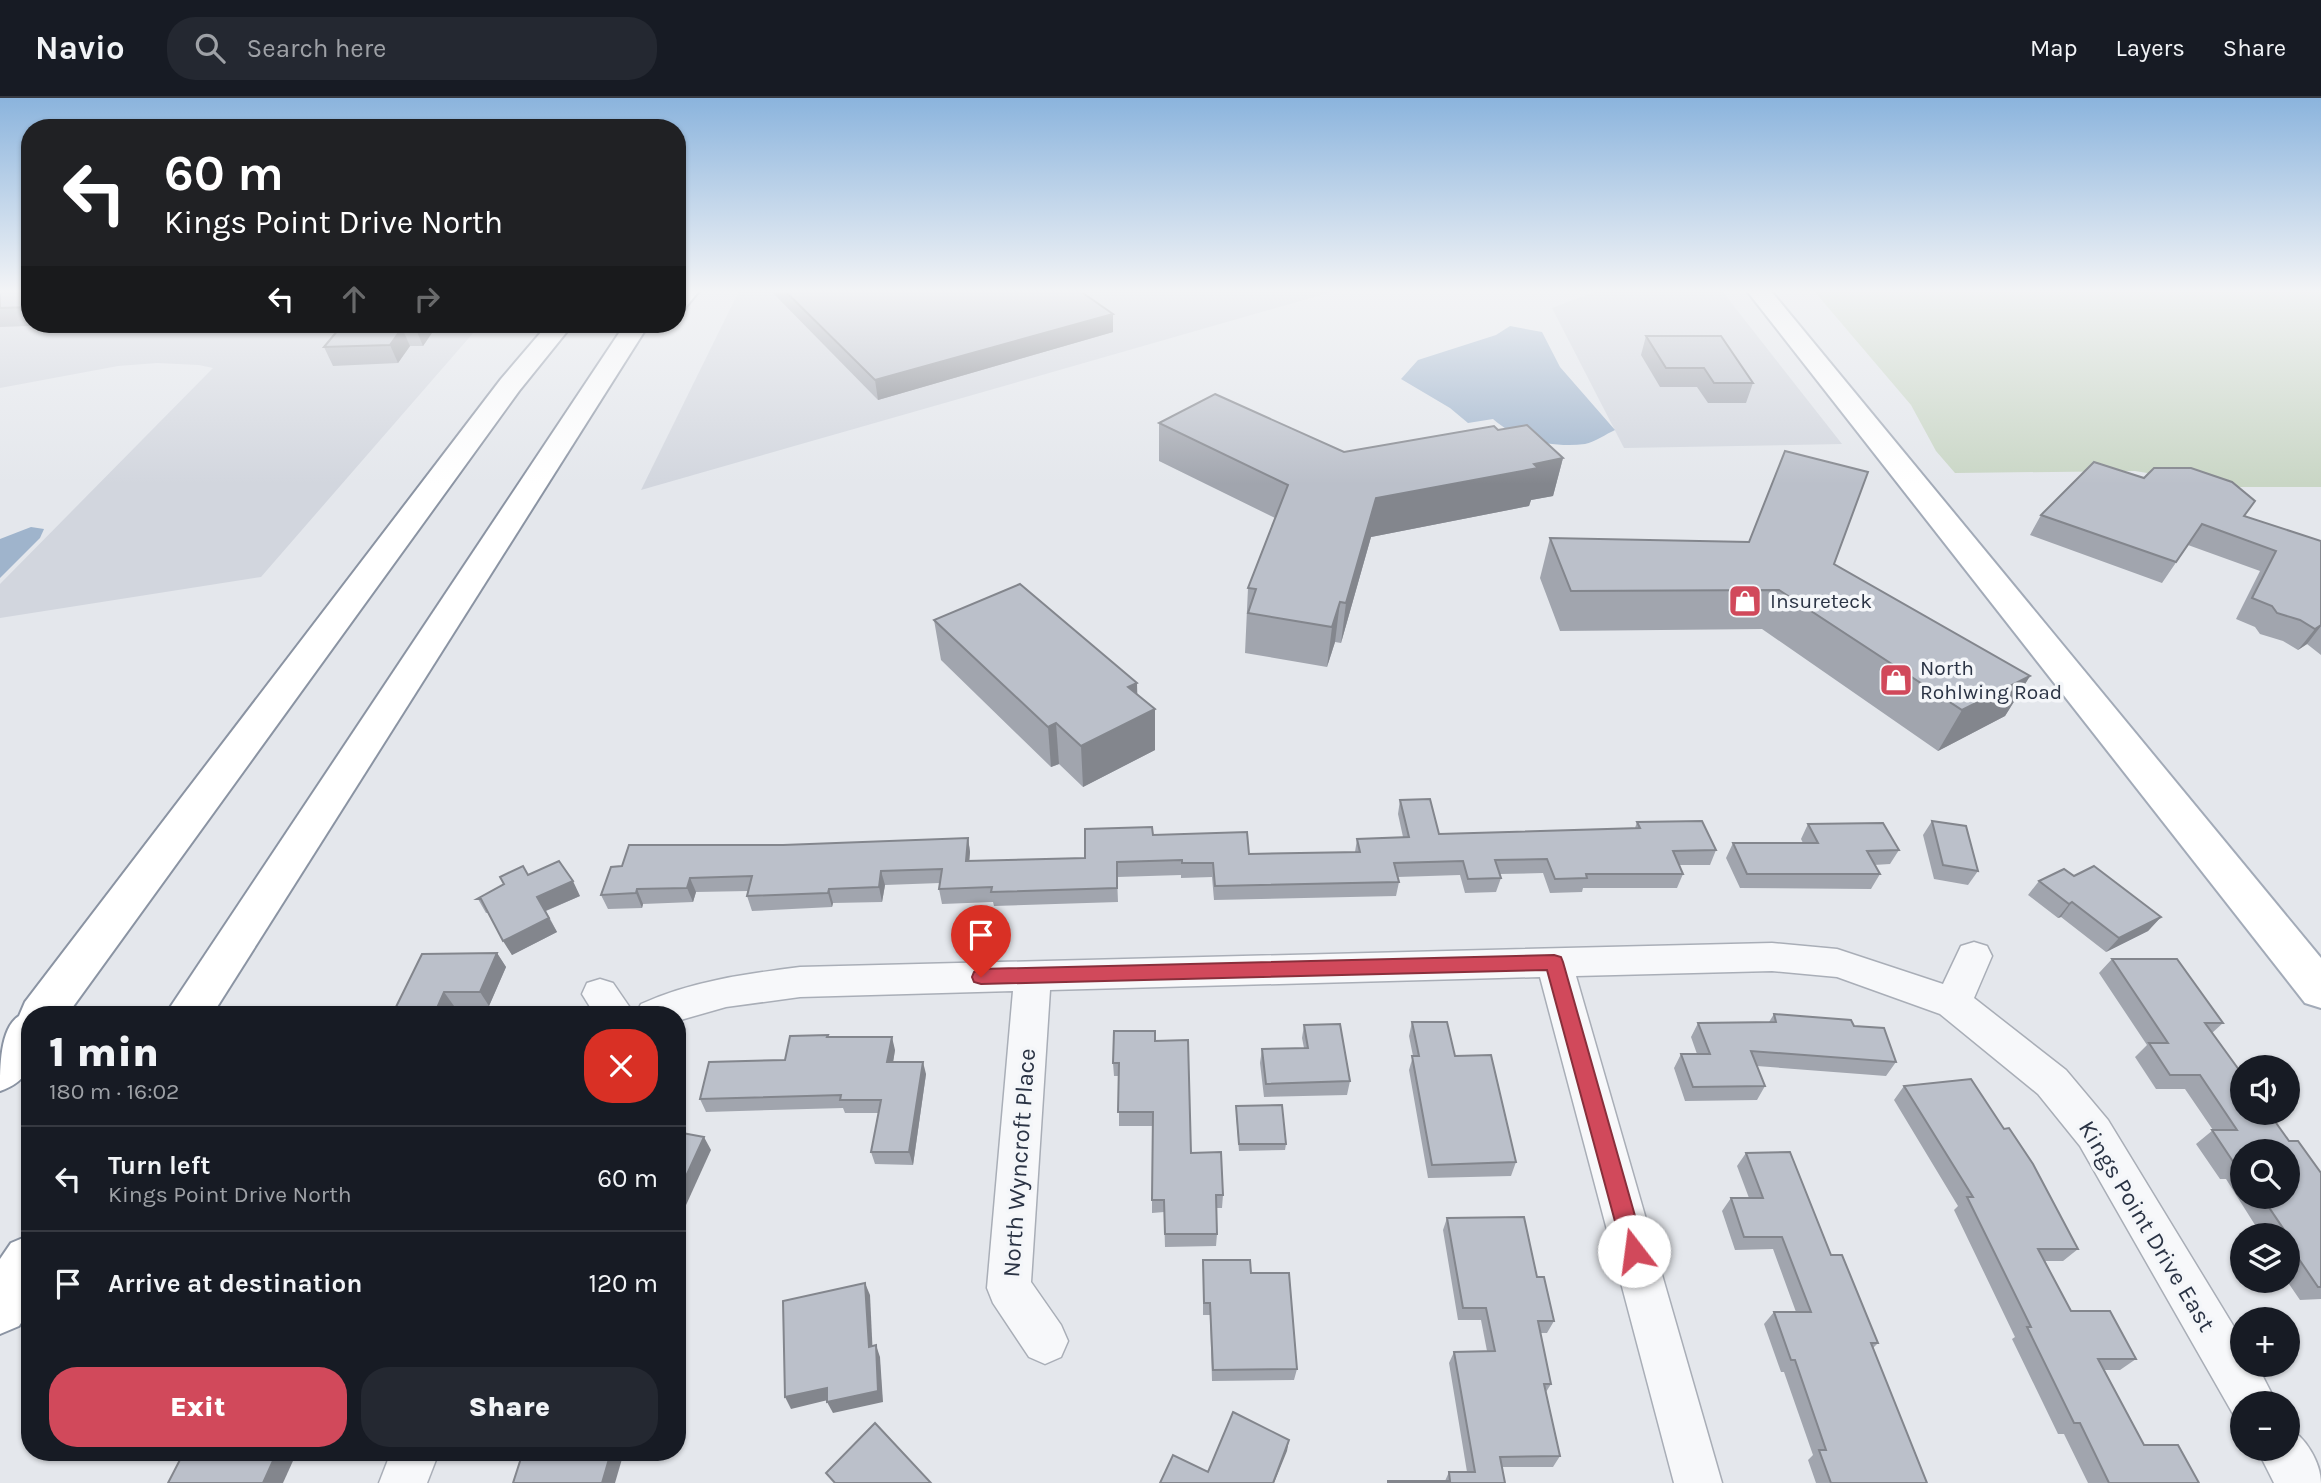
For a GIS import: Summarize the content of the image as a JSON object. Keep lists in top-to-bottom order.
{
  "streets": {
    "street": ["North Wyncroft Place", "Kings Point Drive East"]
  },
  "crossings": [
    ["North Wyncroft Place", "Kings Point Drive East"]
  ],
  "places": {
    "shop": ["Insureteck", "North Rohlwing Road"]
  },
  "page": {
    "header": "Navio",
    "search": "Search here",
    "nav": ["Map", "Layers", "Share"],
    "turn": ["60 m", "Kings Point Drive North"],
    "heading": ["1 min", "180 m · 16:02"],
    "map_buttons": ["+", "−"],
    "list": [
      {
        "name": "Turn left",
        "note": "Kings Point Drive North",
        "value": "60 m"
      },
      {
        "name": "Arrive at destination",
        "value": "120 m"
      }
    ],
    "buttons": ["Exit", "Share"]
  }
}
